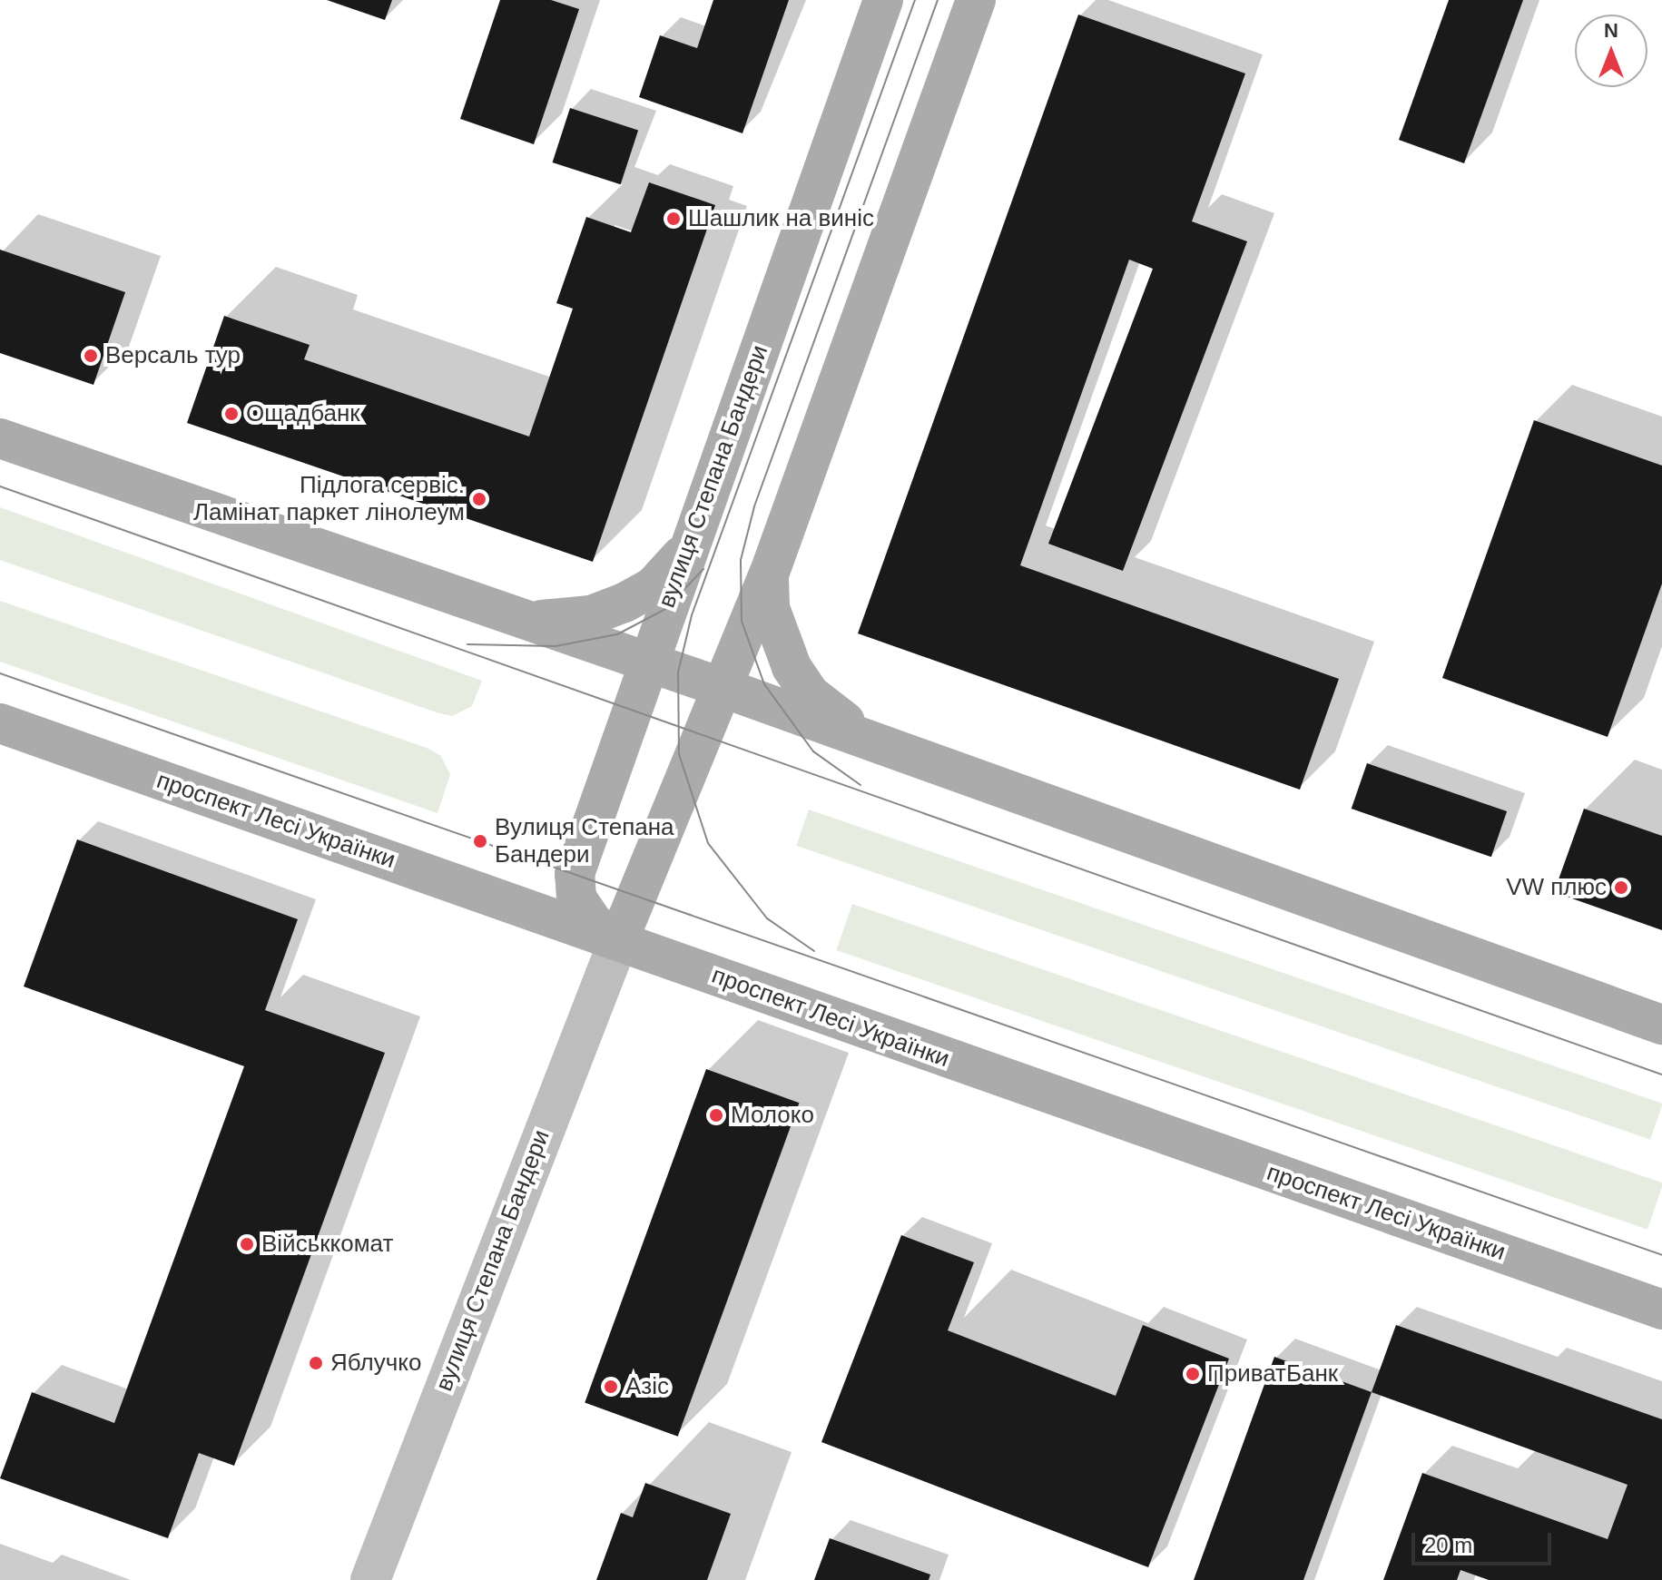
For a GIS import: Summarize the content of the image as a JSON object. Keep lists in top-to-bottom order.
{
  "streets": {
    "main road": ["вулиця Степана Бандери", "проспект Лесі Українки"]
  },
  "crossings": [
    ["вулиця Степана Бандери", "проспект Лесі Українки"]
  ],
  "places": [
    "Шашлик на виніс",
    "Версаль тур",
    "Ощадбанк",
    "Підлога сервіс. Ламінат паркет лінолеум",
    "Вулиця Степана Бандери",
    "VW плюс",
    "Молоко",
    "Військкомат",
    "Яблучко",
    "ПриватБанк",
    "Азіс"
  ],
  "scale_bar": "20 m",
  "north": "top"
}
